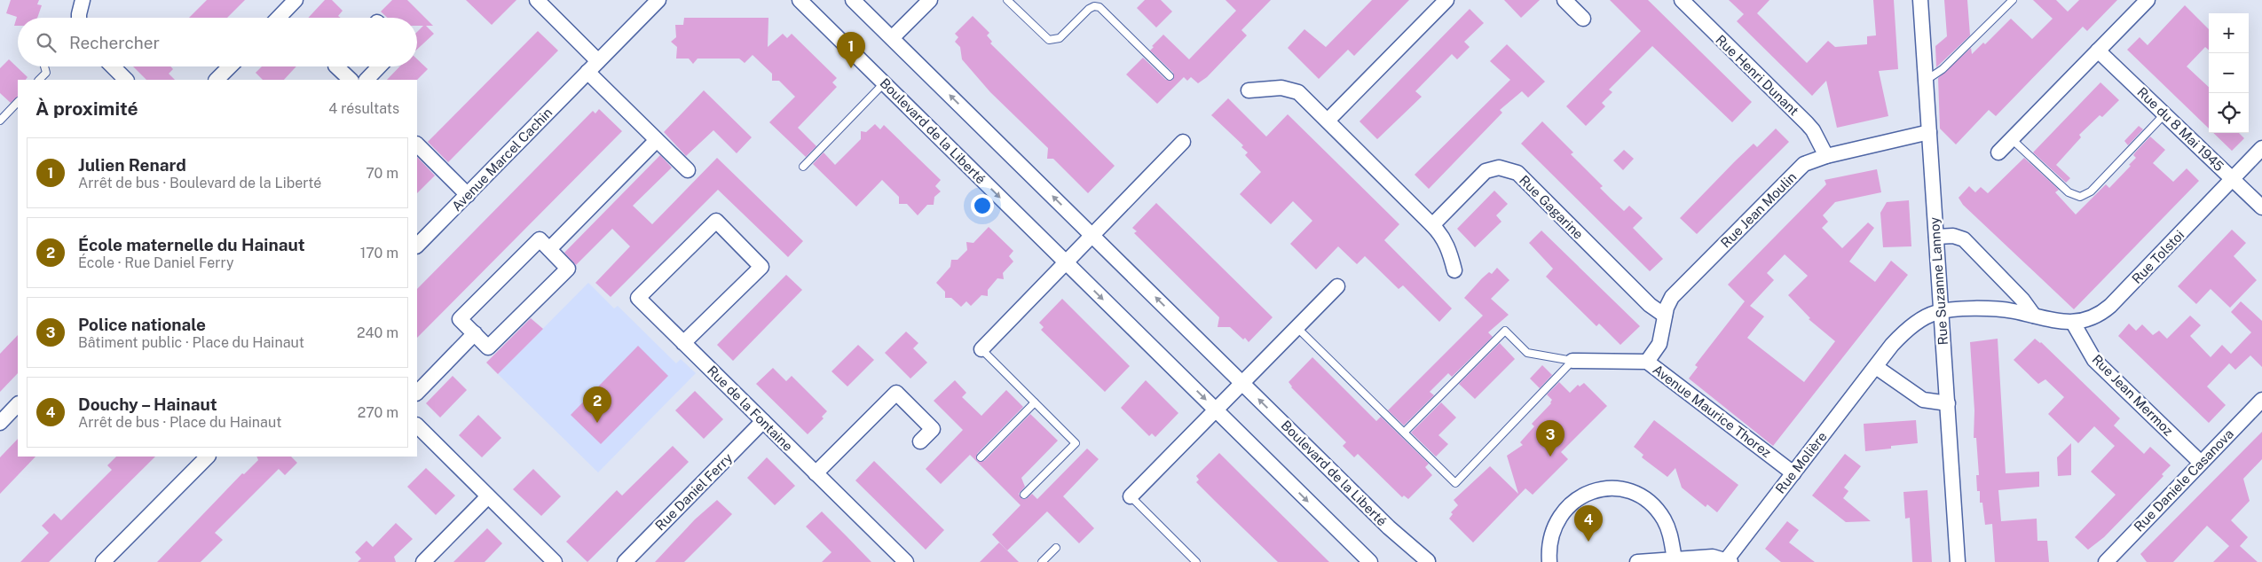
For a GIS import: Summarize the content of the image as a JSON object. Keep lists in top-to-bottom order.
{
  "streets": {
    "street": [
      "Rue Henri Dunant",
      "Rue du 8 Mai 1945",
      "Boulevard de la Liberté",
      "Avenue Marcel Cachin",
      "Rue Gagarine",
      "Rue Jean Moulin",
      "Rue Tolstoi",
      "Rue Suzanne Lannoy",
      "Rue Jean Mermoz",
      "Rue de la Fontaine",
      "Avenue Maurice Thorez",
      "Rue Molière",
      "Rue Daniele Casanova",
      "Rue Daniel Ferry"
    ]
  },
  "crossings": [
    ["Rue Henri Dunant", "Rue Jean Moulin"],
    ["Rue du 8 Mai 1945", "Rue Tolstoi"],
    ["Rue Gagarine", "Rue Jean Moulin"],
    ["Rue Jean Moulin", "Rue Suzanne Lannoy"],
    ["Rue Jean Moulin", "Avenue Maurice Thorez"],
    ["Rue Tolstoi", "Rue Suzanne Lannoy"],
    ["Rue Tolstoi", "Rue Jean Mermoz"],
    ["Rue Tolstoi", "Rue Molière"],
    ["Rue Suzanne Lannoy", "Rue Molière"],
    ["Rue Jean Mermoz", "Rue Daniele Casanova"],
    ["Rue de la Fontaine", "Rue Daniel Ferry"],
    ["Avenue Maurice Thorez", "Rue Molière"]
  ],
  "page": {
    "map_buttons": ["+", "−"],
    "search": "Rechercher",
    "pins": [
      "1",
      "2",
      "3",
      "4"
    ],
    "heading": ["À proximité", "4 résultats"],
    "list": [
      {
        "mark": "1",
        "name": "Julien Renard",
        "note": "Arrêt de bus · Boulevard de la Liberté",
        "value": "70 m"
      },
      {
        "mark": "2",
        "name": "École maternelle du Hainaut",
        "note": "École · Rue Daniel Ferry",
        "value": "170 m"
      },
      {
        "mark": "3",
        "name": "Police nationale",
        "note": "Bâtiment public · Place du Hainaut",
        "value": "240 m"
      },
      {
        "mark": "4",
        "name": "Douchy – Hainaut",
        "note": "Arrêt de bus · Place du Hainaut",
        "value": "270 m"
      }
    ]
  }
}
